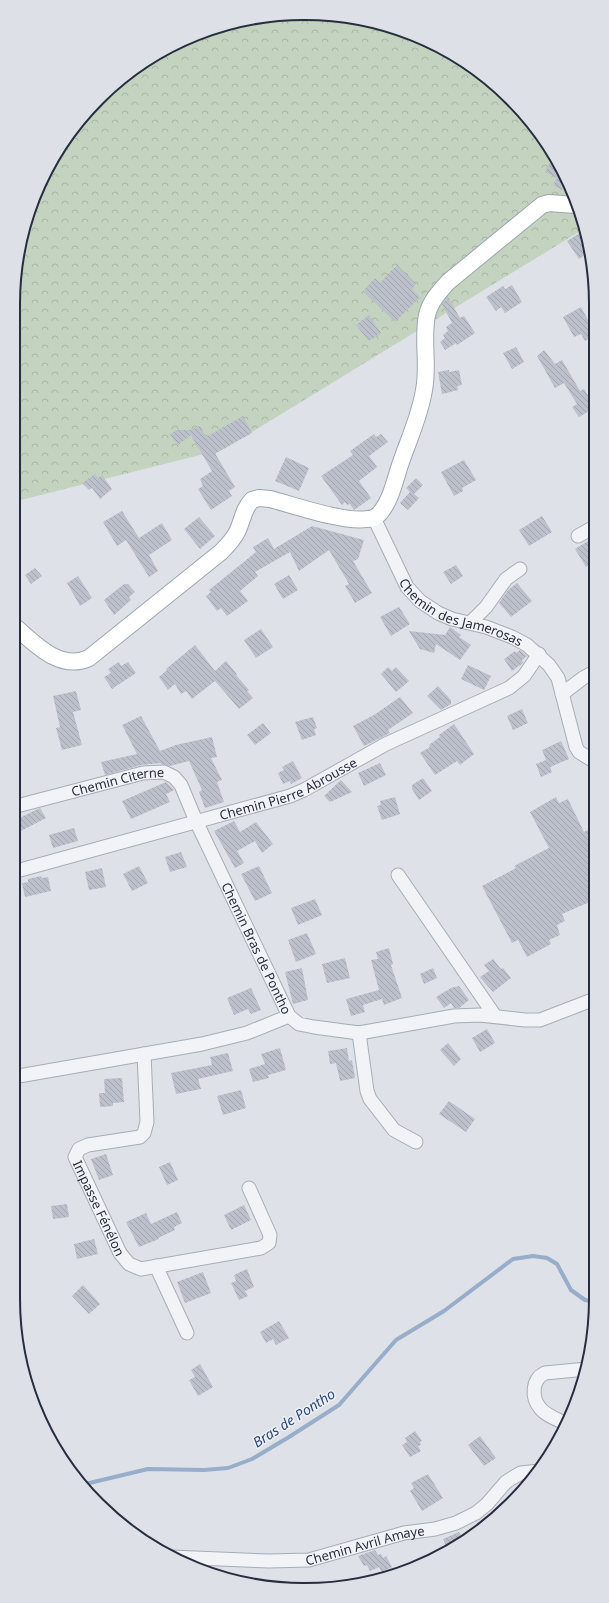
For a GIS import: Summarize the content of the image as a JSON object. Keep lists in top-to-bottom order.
{
  "streets": {
    "street": [
      "Chemin des Jamerosas",
      "Chemin Citerne",
      "Chemin Pierre Abrousse",
      "Chemin Bras de Pontho",
      "Impasse Fénélon",
      "Chemin Avril Amaye"
    ]
  },
  "crossings": [
    ["Chemin des Jamerosas", "Chemin Pierre Abrousse"],
    ["Chemin Citerne", "Chemin Pierre Abrousse"],
    ["Chemin Citerne", "Chemin Bras de Pontho"],
    ["Chemin Pierre Abrousse", "Chemin Bras de Pontho"]
  ],
  "water": ["Bras de Pontho"]
}
